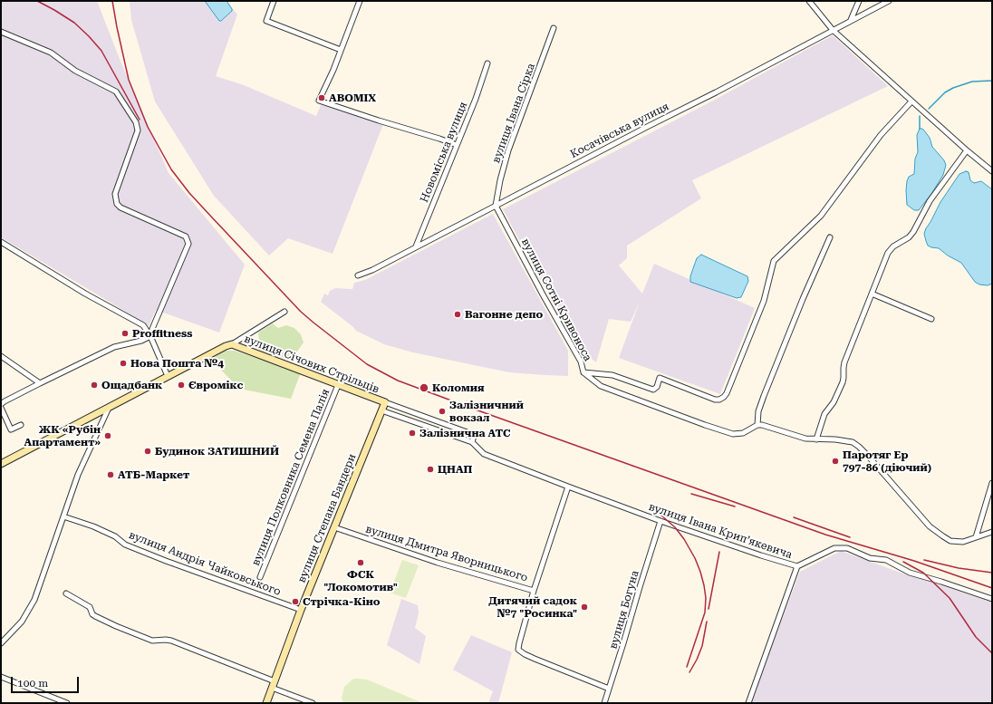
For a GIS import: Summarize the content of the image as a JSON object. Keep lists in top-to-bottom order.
{
  "streets": {
    "street": [
      "вулиця Івана Сірка",
      "Косачівська вулиця",
      "Новоміська вулиця",
      "вулиця Сотні Кривоноса",
      "вулиця Січових Стрільців",
      "вулиця Полковника Семена Палія",
      "вулиця Степана Бандери",
      "вулиця Івана Крипʼякевича",
      "вулиця Дмитра Яворницького",
      "вулиця Андрія Чайковського",
      "вулиця Богуна"
    ]
  },
  "crossings": [
    ["вулиця Івана Сірка", "Косачівська вулиця"],
    ["вулиця Івана Сірка", "вулиця Сотні Кривоноса"],
    ["Косачівська вулиця", "Новоміська вулиця"],
    ["Косачівська вулиця", "вулиця Сотні Кривоноса"],
    ["вулиця Січових Стрільців", "вулиця Полковника Семена Палія"],
    ["вулиця Січових Стрільців", "вулиця Степана Бандери"],
    ["вулиця Степана Бандери", "вулиця Дмитра Яворницького"],
    ["вулиця Степана Бандери", "вулиця Андрія Чайковського"],
    ["вулиця Івана Крипʼякевича", "вулиця Дмитра Яворницького"],
    ["вулиця Івана Крипʼякевича", "вулиця Богуна"],
    ["вулиця Дмитра Яворницького", "вулиця Богуна"]
  ],
  "places": [
    "ABOMIX",
    "Вагонне депо",
    "Proffitness",
    "Нова Пошта №4",
    "Ощадбанк",
    "Євромікс",
    "Коломия",
    "Залізничний вокзал",
    "Залізнична АТС",
    "ЖК «Рубін Апартамент»",
    "Будинок ЗАТИШНИЙ",
    "Паротяг Ер 797-86 (діючий)",
    "ЦНАП",
    "АТБ-Маркет",
    "ФСК \"Локомотив\"",
    "Стрічка-Кіно",
    "Дитячий садок №7 \"Росинка\""
  ],
  "scale_bar": "100 m"
}
